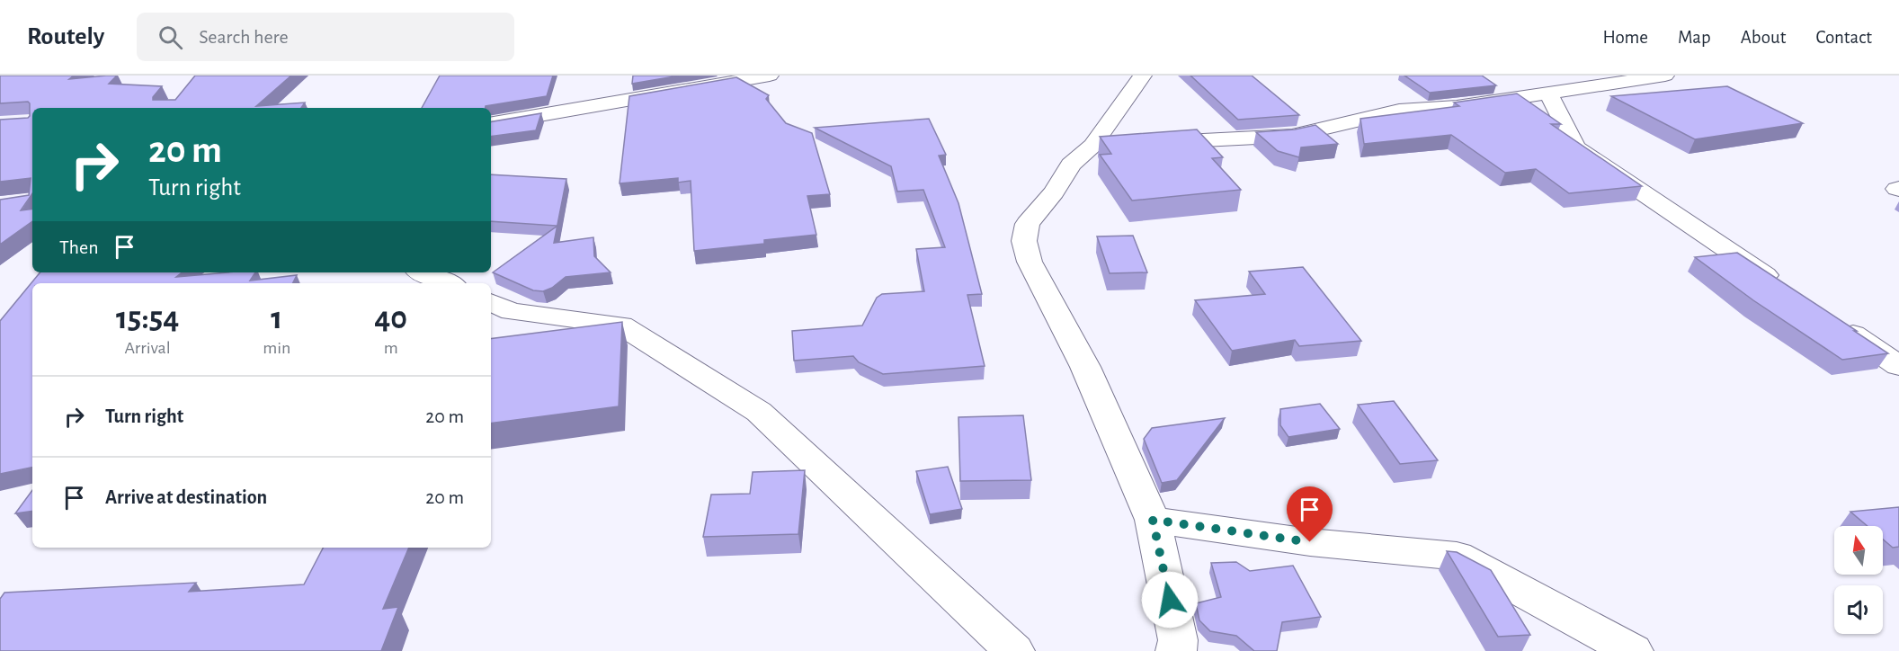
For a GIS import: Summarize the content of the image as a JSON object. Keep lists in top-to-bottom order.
{
  "north": "top",
  "page": {
    "header": "Routely",
    "search": "Search here",
    "nav": [
      "Home",
      "Map",
      "About",
      "Contact"
    ],
    "turn": ["20 m", "Turn right"],
    "then": "Then",
    "eta": [
      "15:54",
      "Arrival",
      "1",
      "min",
      "40",
      "m"
    ],
    "list": [
      {
        "name": "Turn right",
        "value": "20 m"
      },
      {
        "name": "Arrive at destination",
        "value": "20 m"
      }
    ]
  }
}
